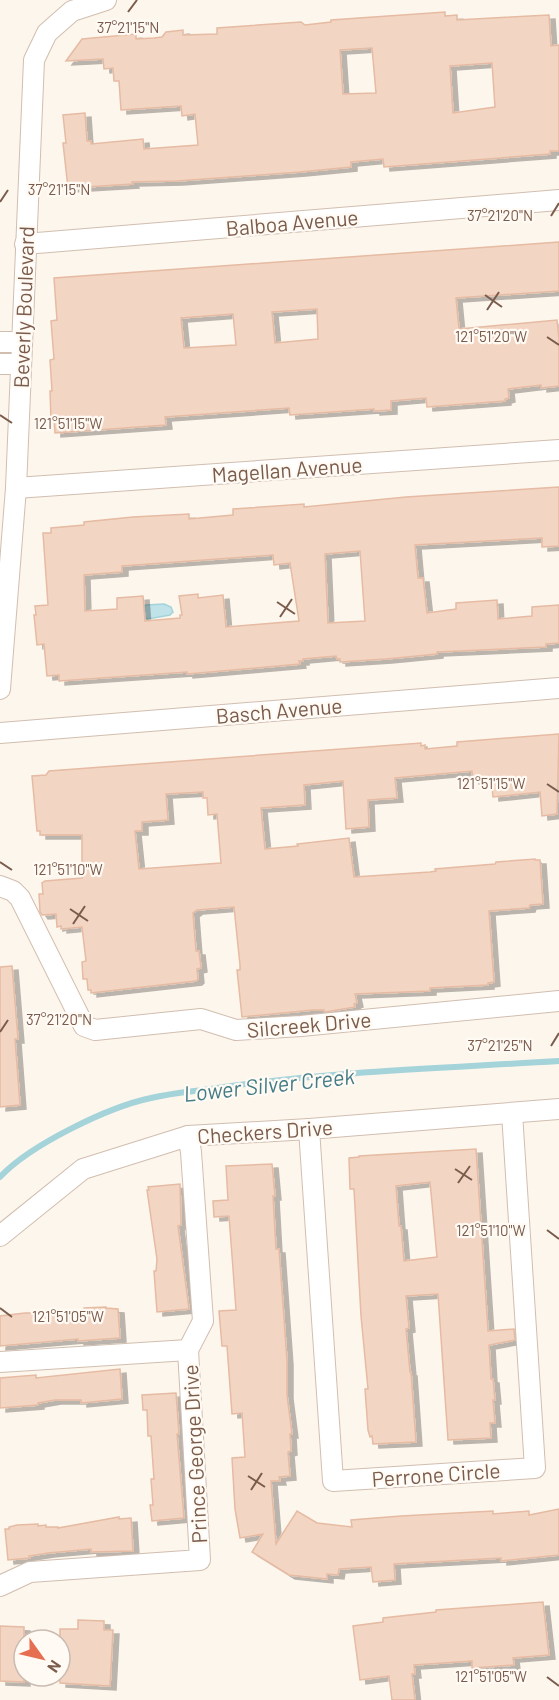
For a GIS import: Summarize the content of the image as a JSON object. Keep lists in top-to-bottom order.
{
  "streets": {
    "street": [
      "Balboa Avenue",
      "Beverly Boulevard",
      "Magellan Avenue",
      "Basch Avenue",
      "Silcreek Drive",
      "Checkers Drive",
      "Prince George Drive",
      "Perrone Circle"
    ]
  },
  "crossings": [
    ["Balboa Avenue", "Beverly Boulevard"],
    ["Beverly Boulevard", "Magellan Avenue"],
    ["Checkers Drive", "Prince George Drive"],
    ["Checkers Drive", "Perrone Circle"]
  ],
  "water": ["Lower Silver Creek"],
  "north": "bottom right",
  "coordinates": [
    "37°21'15\"N",
    "37°21'20\"N",
    "121°51'20\"W",
    "121°51'15\"W",
    "121°51'10\"W",
    "37°21'25\"N",
    "121°51'05\"W"
  ]
}
